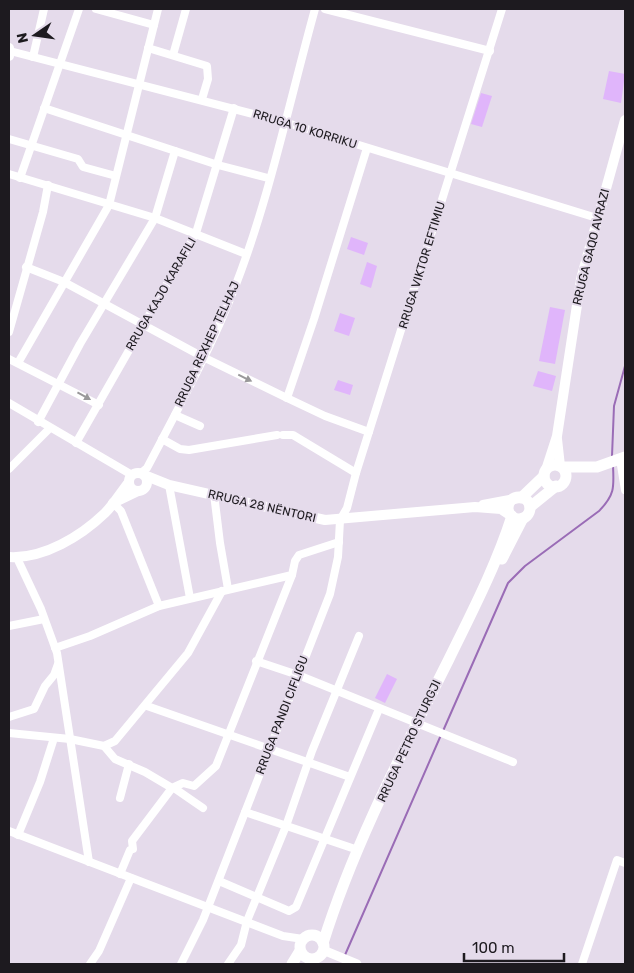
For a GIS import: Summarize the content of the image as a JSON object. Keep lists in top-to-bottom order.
{
  "streets": {
    "main road": ["RRUGA GAQO AVRAZI", "RRUGA 28 NËNTORI", "RRUGA PETRO STURGJI"],
    "street": [
      "RRUGA 10 KORRIKU",
      "RRUGA VIKTOR EFTIMIU",
      "RRUGA KAJO KARAFILI",
      "RRUGA REXHEP TELHAJ",
      "RRUGA PANDI CIFLIGU"
    ]
  },
  "crossings": [
    ["RRUGA 10 KORRIKU", "RRUGA GAQO AVRAZI"],
    ["RRUGA 10 KORRIKU", "RRUGA VIKTOR EFTIMIU"],
    ["RRUGA 10 KORRIKU", "RRUGA KAJO KARAFILI"],
    ["RRUGA 10 KORRIKU", "RRUGA REXHEP TELHAJ"],
    ["RRUGA VIKTOR EFTIMIU", "RRUGA 28 NËNTORI"],
    ["RRUGA VIKTOR EFTIMIU", "RRUGA PANDI CIFLIGU"],
    ["RRUGA REXHEP TELHAJ", "RRUGA 28 NËNTORI"],
    ["RRUGA 28 NËNTORI", "RRUGA PANDI CIFLIGU"],
    ["RRUGA 28 NËNTORI", "RRUGA PETRO STURGJI"]
  ],
  "scale_bar": "100 m",
  "north": "left"
}
